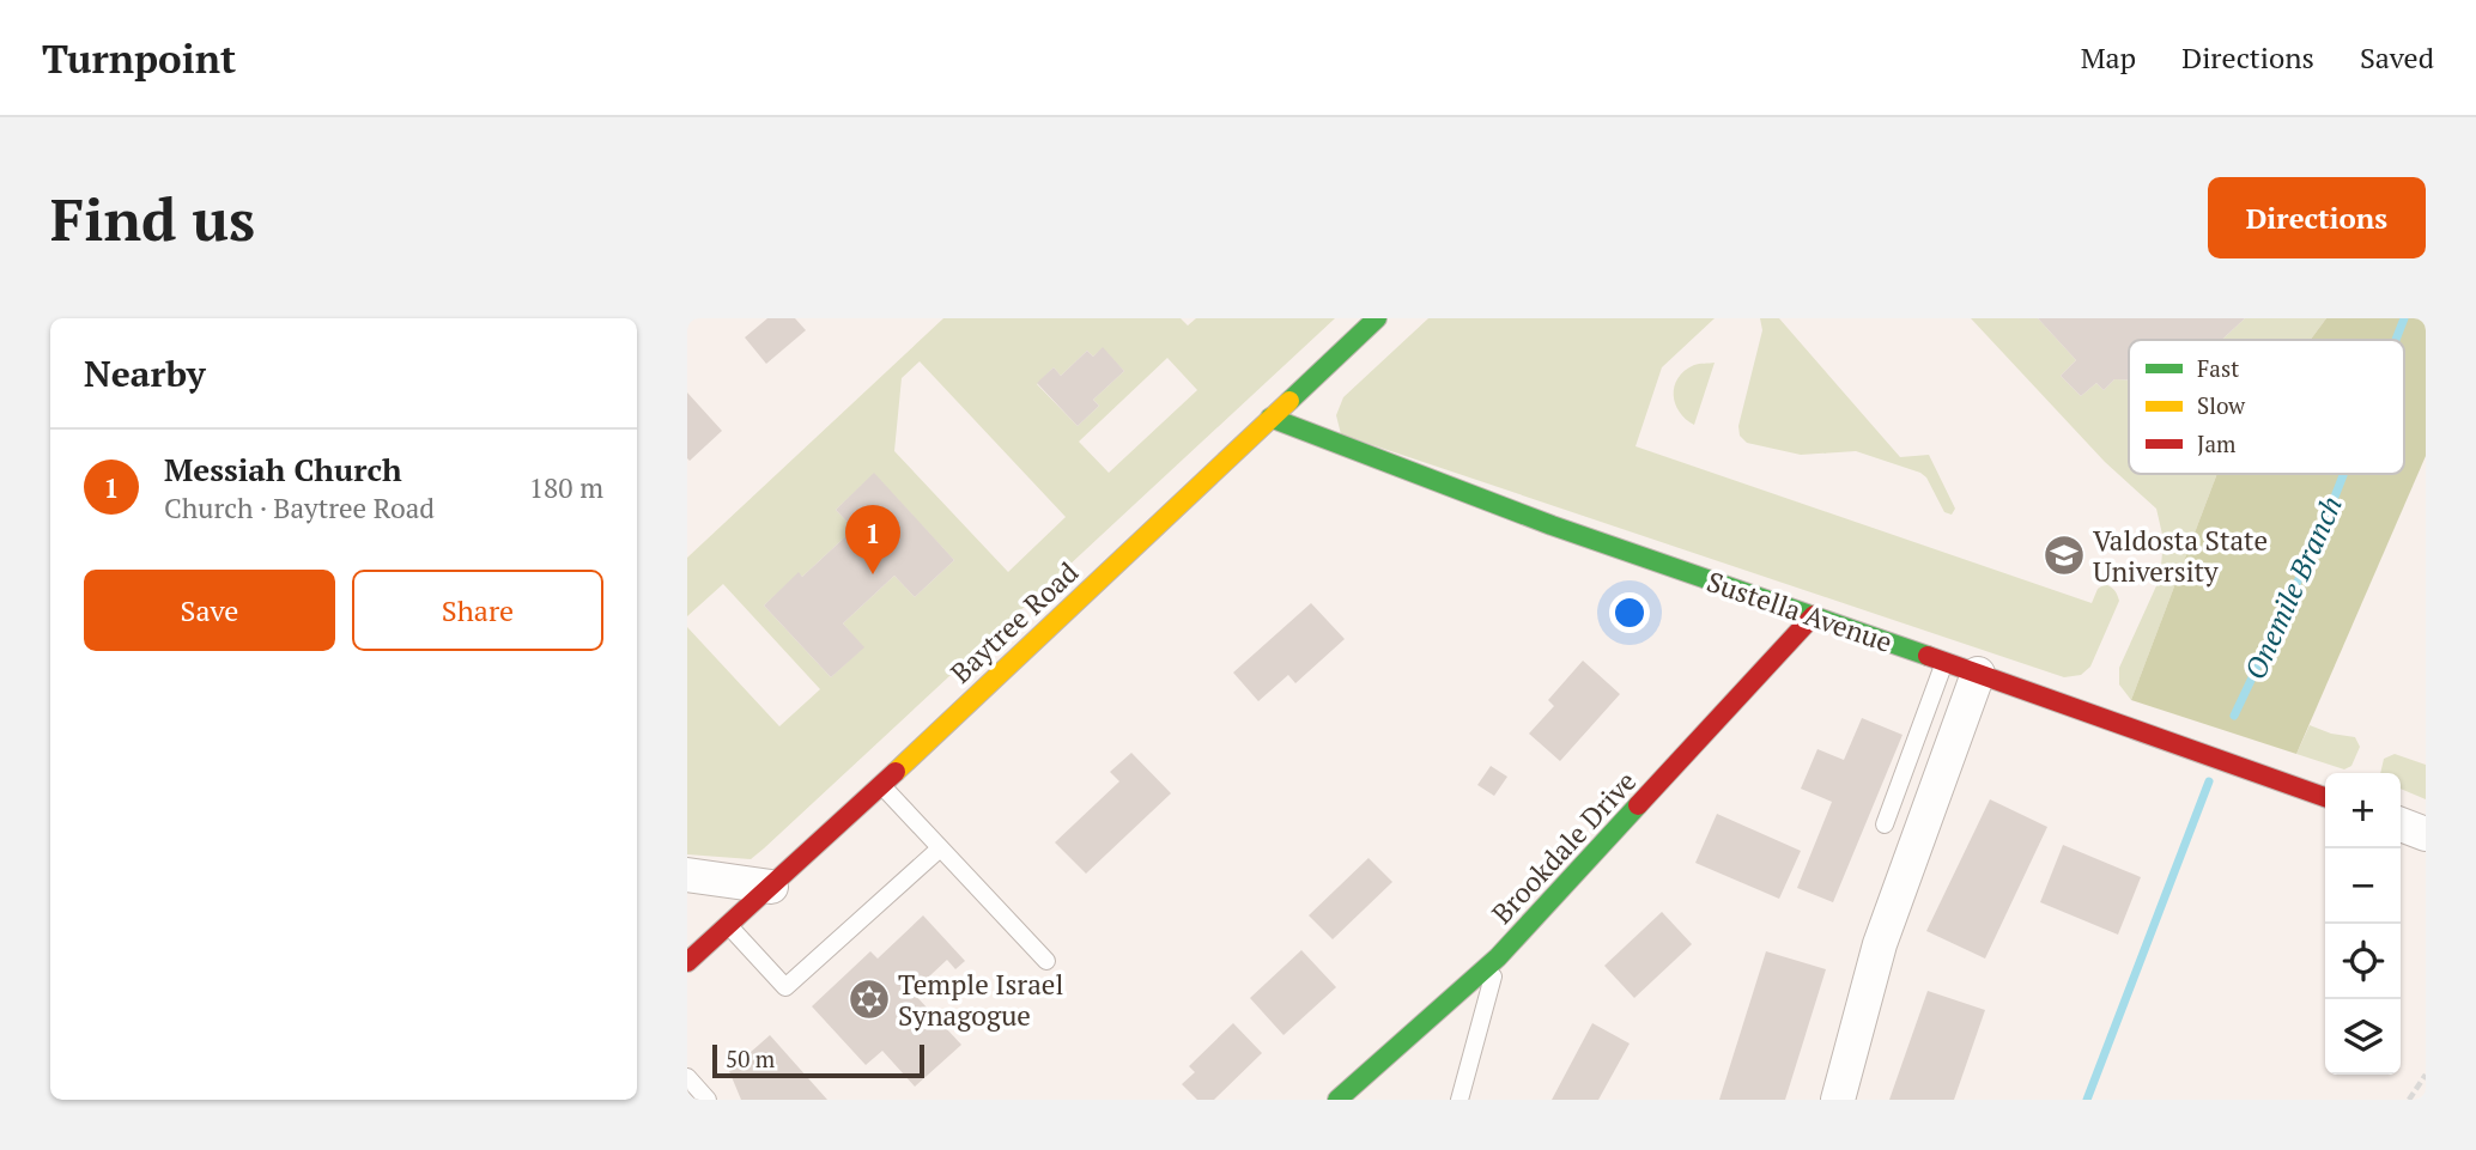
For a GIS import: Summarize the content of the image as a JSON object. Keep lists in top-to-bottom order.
{
  "streets": {
    "street": ["Sustella Avenue", "Baytree Road", "Brookdale Drive"]
  },
  "crossings": [
    ["Sustella Avenue", "Baytree Road"],
    ["Sustella Avenue", "Brookdale Drive"]
  ],
  "water": ["Onemile Branch"],
  "places": {
    "school or university": ["Valdosta State University"],
    "synagogue": ["Temple Israel Synagogue"]
  },
  "legend": ["Fast", "Slow", "Jam"],
  "scale_bar": "50 m",
  "page": {
    "header": "Turnpoint",
    "nav": ["Map", "Directions", "Saved"],
    "buttons": [
      "Directions",
      ["Save", "Share"]
    ],
    "title": "Find us",
    "heading": "Nearby",
    "list": [
      {
        "mark": "1",
        "name": "Messiah Church",
        "note": "Church · Baytree Road",
        "value": "180 m"
      }
    ],
    "pins": "1",
    "map_buttons": ["+", "−"],
    "scale": "50 m"
  }
}
